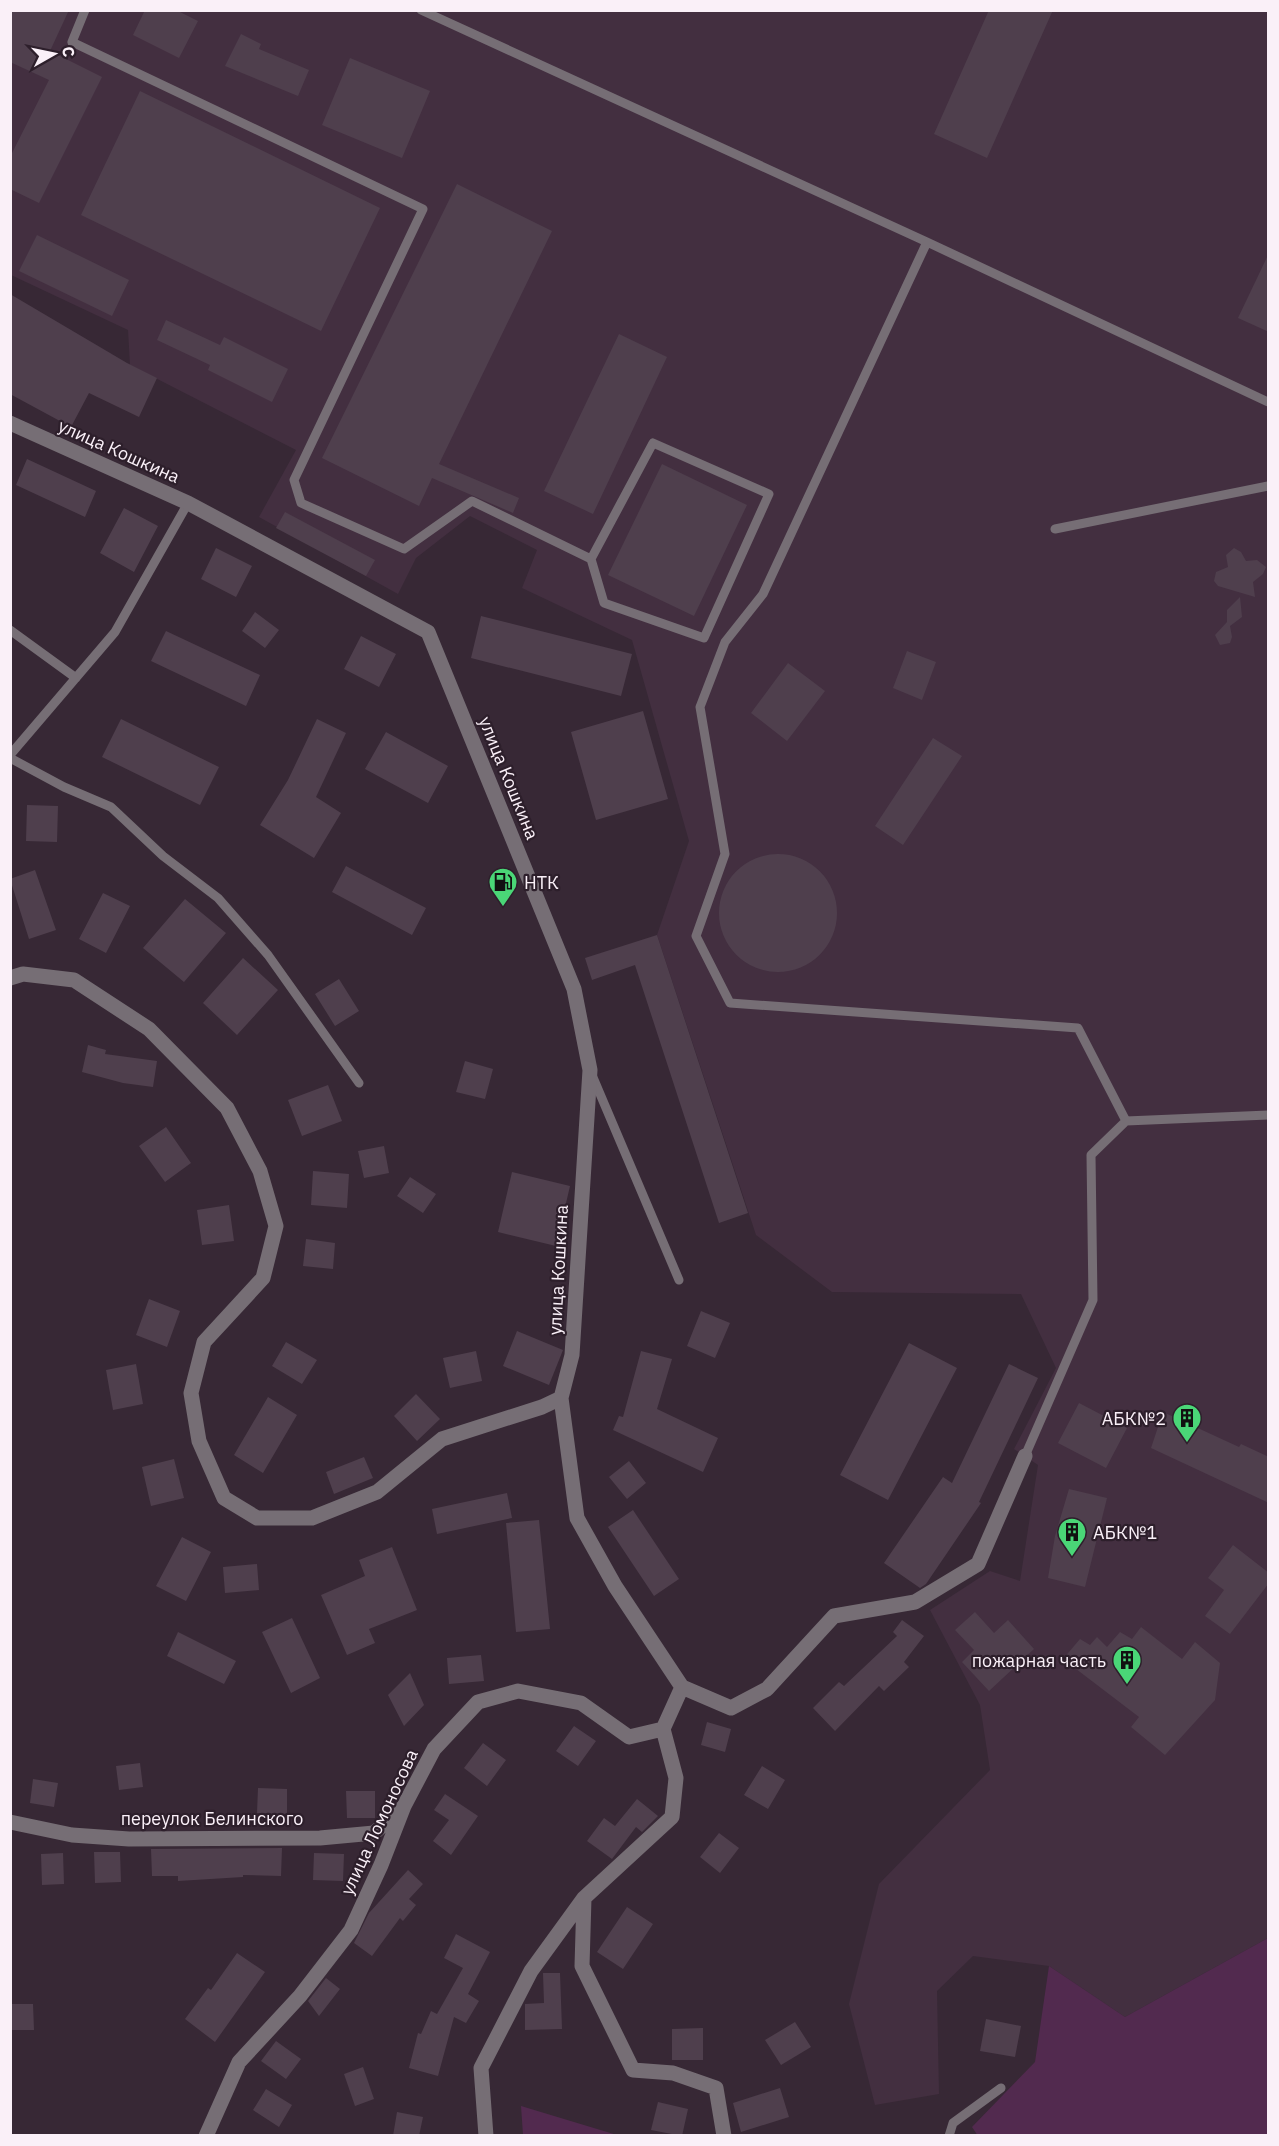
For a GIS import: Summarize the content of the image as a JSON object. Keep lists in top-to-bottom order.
{
  "streets": {
    "street": ["улица Кошкина", "переулок Белинского", "улица Ломоносова"]
  },
  "crossings": [
    ["переулок Белинского", "улица Ломоносова"]
  ],
  "places": {
    "fuel station": ["НТК"],
    "building": ["АБК№2", "АБК№1", "пожарная часть"]
  },
  "north": "right"
}
